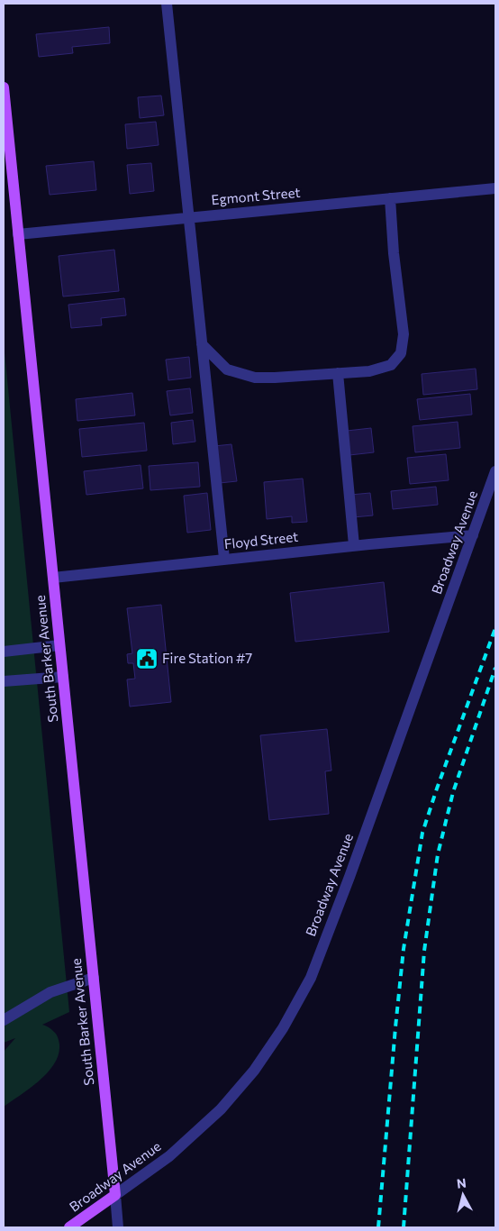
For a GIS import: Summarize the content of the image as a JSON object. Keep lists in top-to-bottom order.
{
  "streets": {
    "main road": ["Broadway Avenue", "South Barker Avenue"],
    "street": ["Egmont Street", "Floyd Street"]
  },
  "crossings": [
    ["Egmont Street", "South Barker Avenue"],
    ["Floyd Street", "Broadway Avenue"],
    ["Floyd Street", "South Barker Avenue"],
    ["Broadway Avenue", "South Barker Avenue"]
  ],
  "places": {
    "public building": ["Fire Station #7"]
  },
  "north": "top"
}
